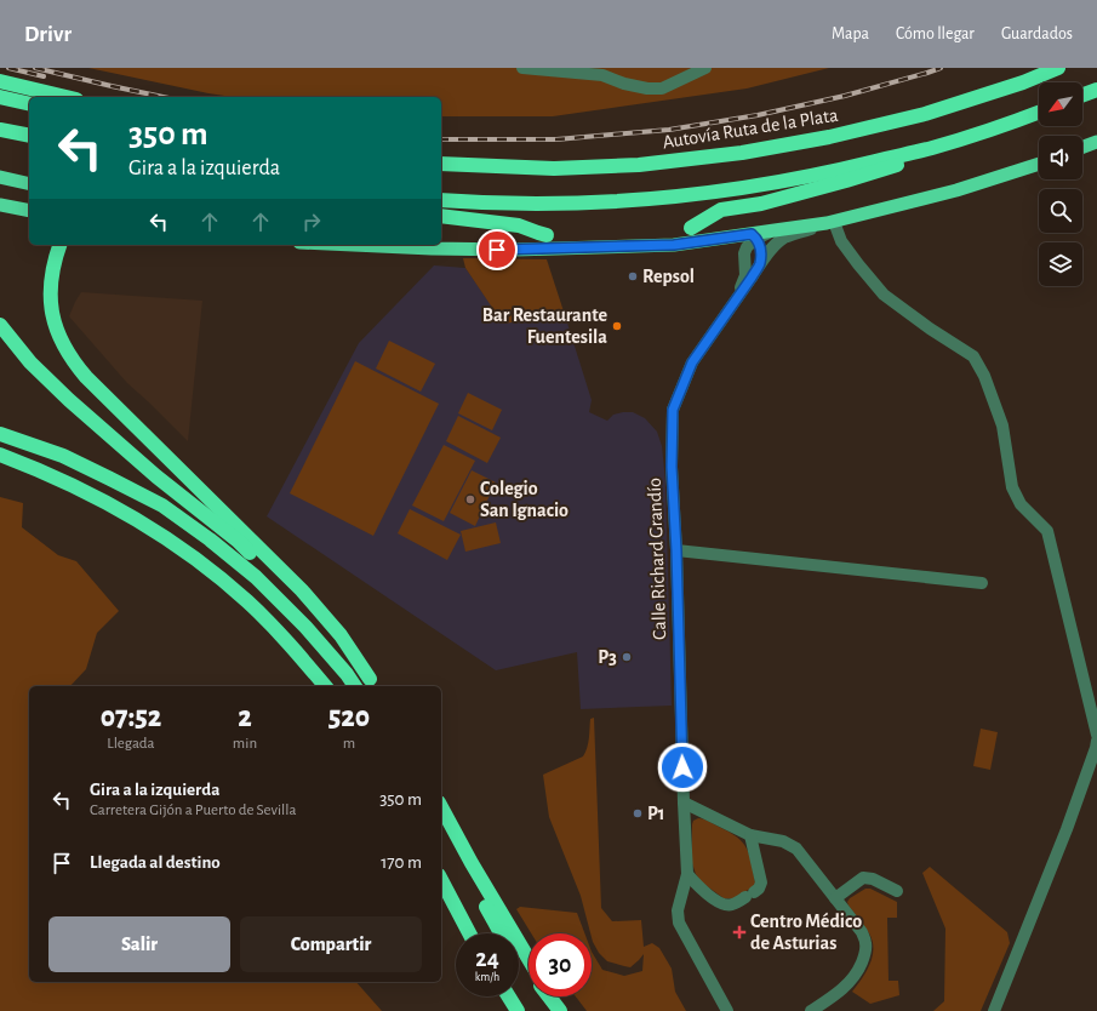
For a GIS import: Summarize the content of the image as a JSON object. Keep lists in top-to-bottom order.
{
  "streets": {
    "highway": ["Autovía Ruta de la Plata"],
    "street": ["Calle Richard Grandío"]
  },
  "places": {
    "other": [
      "Repsol",
      "Bar Restaurante Fuentesila",
      "Colegio San Ignacio",
      "P3",
      "P1"
    ],
    "health": ["Centro Médico de Asturias"]
  },
  "north": "bottom left",
  "page": {
    "header": "Drivr",
    "nav": ["Mapa", "Cómo llegar", "Guardados"],
    "turn": ["350 m", "Gira a la izquierda"],
    "eta": [
      "07:52",
      "Llegada",
      "2",
      "min",
      "520",
      "m"
    ],
    "list": [
      {
        "name": "Gira a la izquierda",
        "note": "Carretera Gijón a Puerto de Sevilla",
        "value": "350 m"
      },
      {
        "name": "Llegada al destino",
        "value": "170 m"
      }
    ],
    "buttons": ["Salir", "Compartir"],
    "speed": "24 km/h",
    "limit": "30"
  }
}
